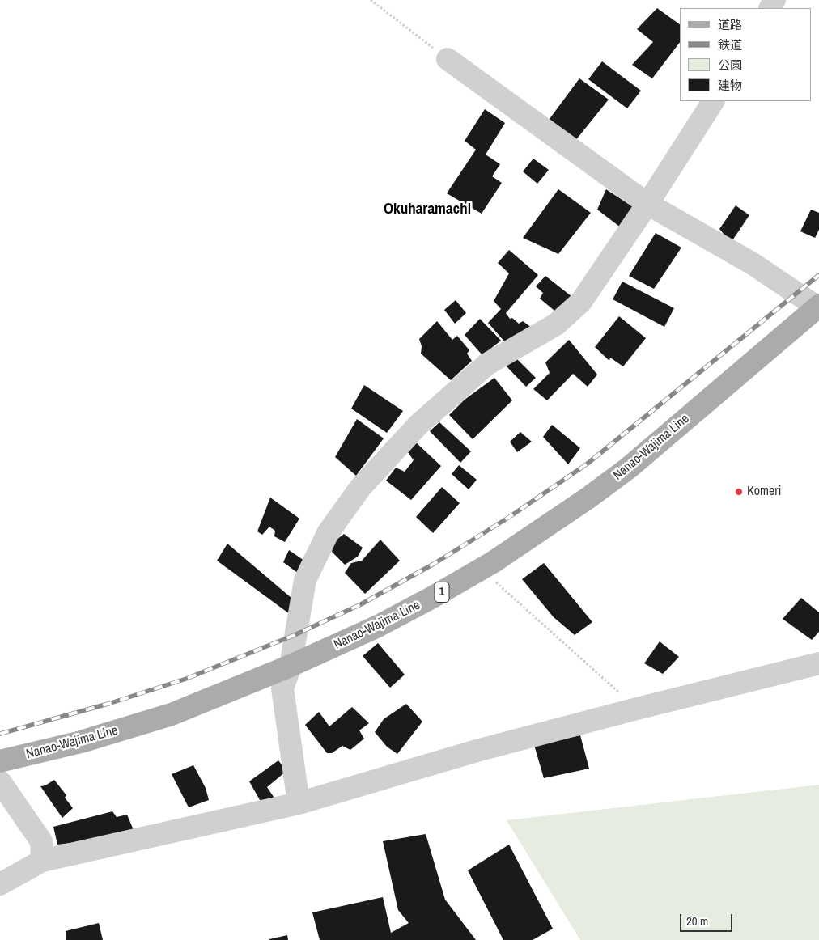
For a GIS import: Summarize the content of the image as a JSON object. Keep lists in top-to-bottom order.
{
  "streets": {
    "main road": ["Nanao-Wajima Line", "1"]
  },
  "districts": ["Okuharamachi"],
  "places": ["Komeri"],
  "legend": [
    "道路",
    "鉄道",
    "公園",
    "建物"
  ],
  "scale_bar": "20 m"
}
